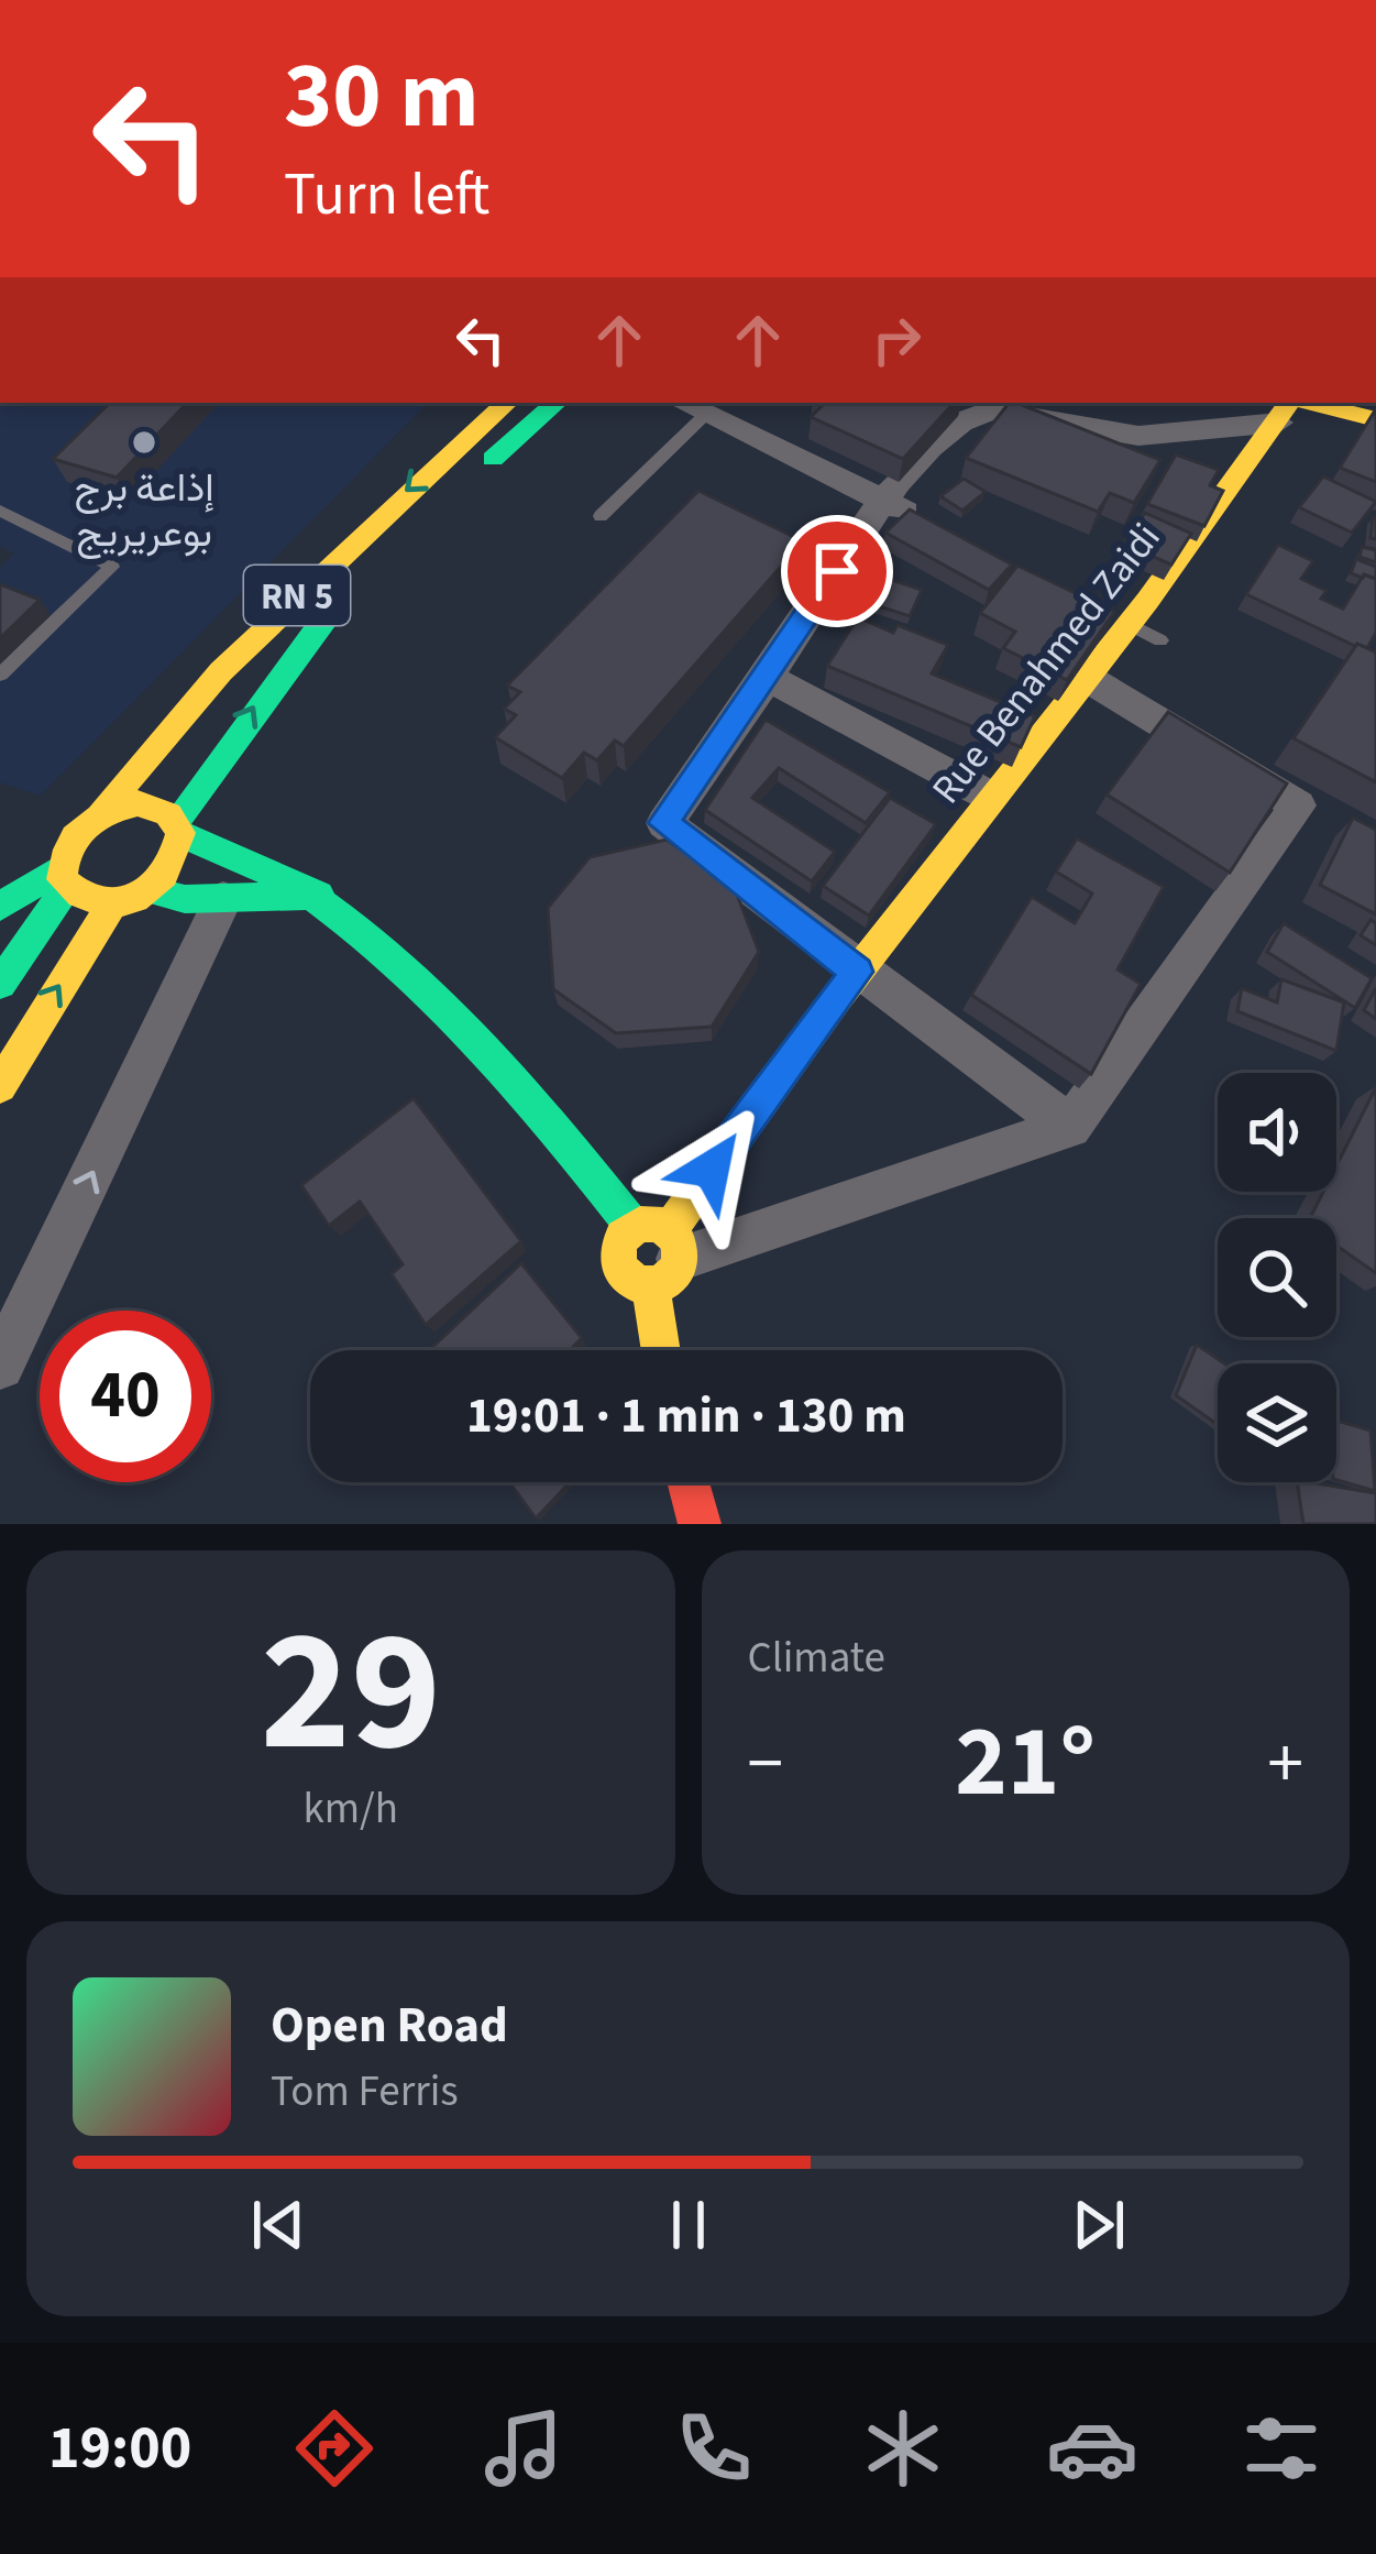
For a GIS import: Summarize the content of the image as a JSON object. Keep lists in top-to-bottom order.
{
  "streets": {
    "main road": ["RN 5", "Rue Benahmed Zaidi"]
  },
  "places": ["إذاعة برج بوعريريج"],
  "page": {
    "turn": ["30 m", "Turn left"],
    "limit": "40",
    "trip": "19:01 · 1 min · 130 m",
    "tile": [
      ["29", "km/h"],
      "Climate"
    ],
    "heat": ["−", "21°", "+"],
    "song": ["Open Road", "Tom Ferris"],
    "tabs": "19:00"
  }
}
